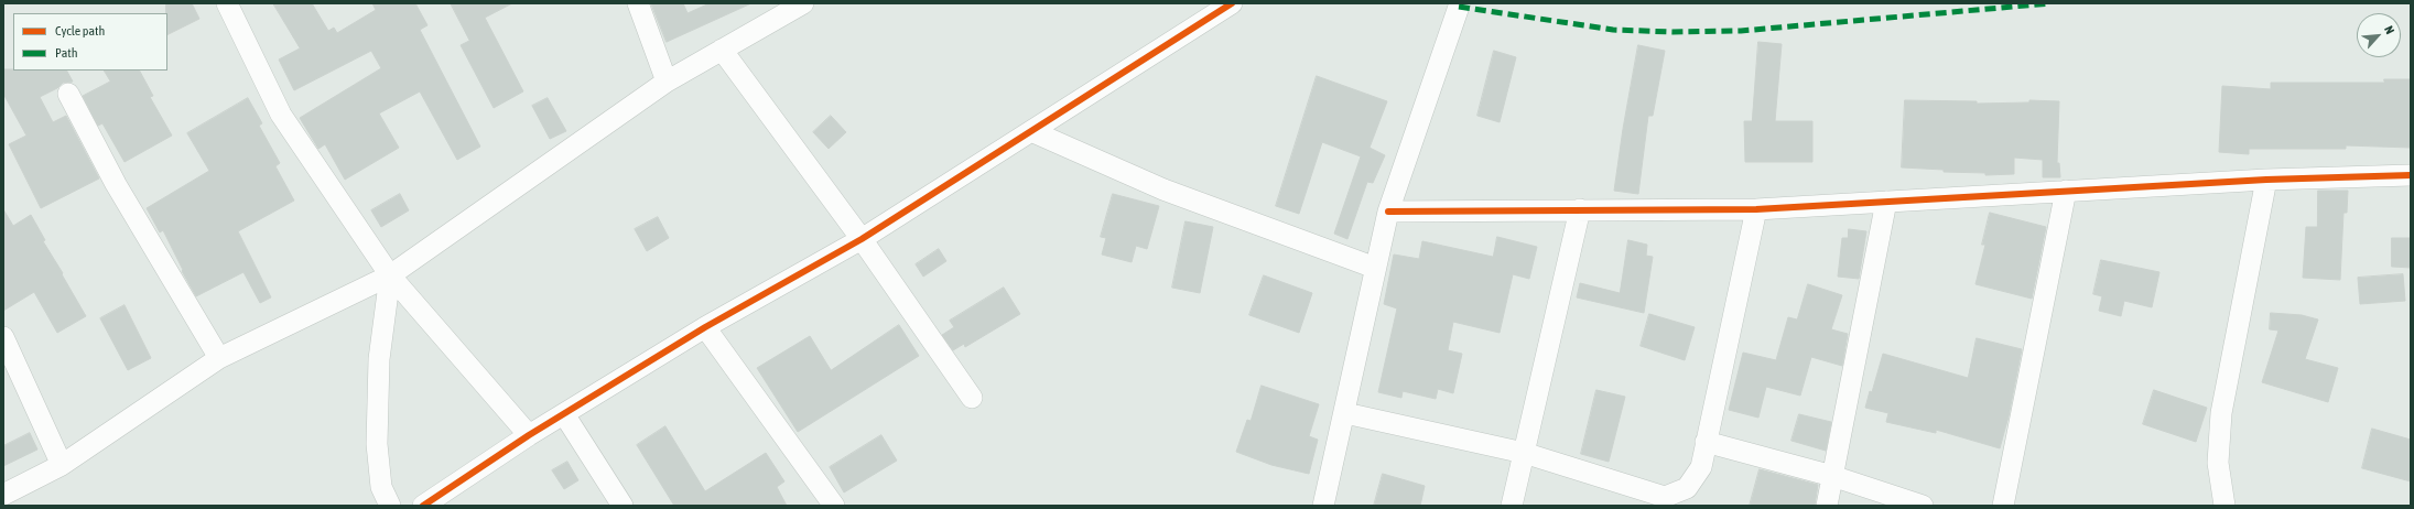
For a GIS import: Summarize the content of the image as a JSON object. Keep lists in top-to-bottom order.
{
  "legend": ["Cycle path", "Path"],
  "north": "top right"
}
